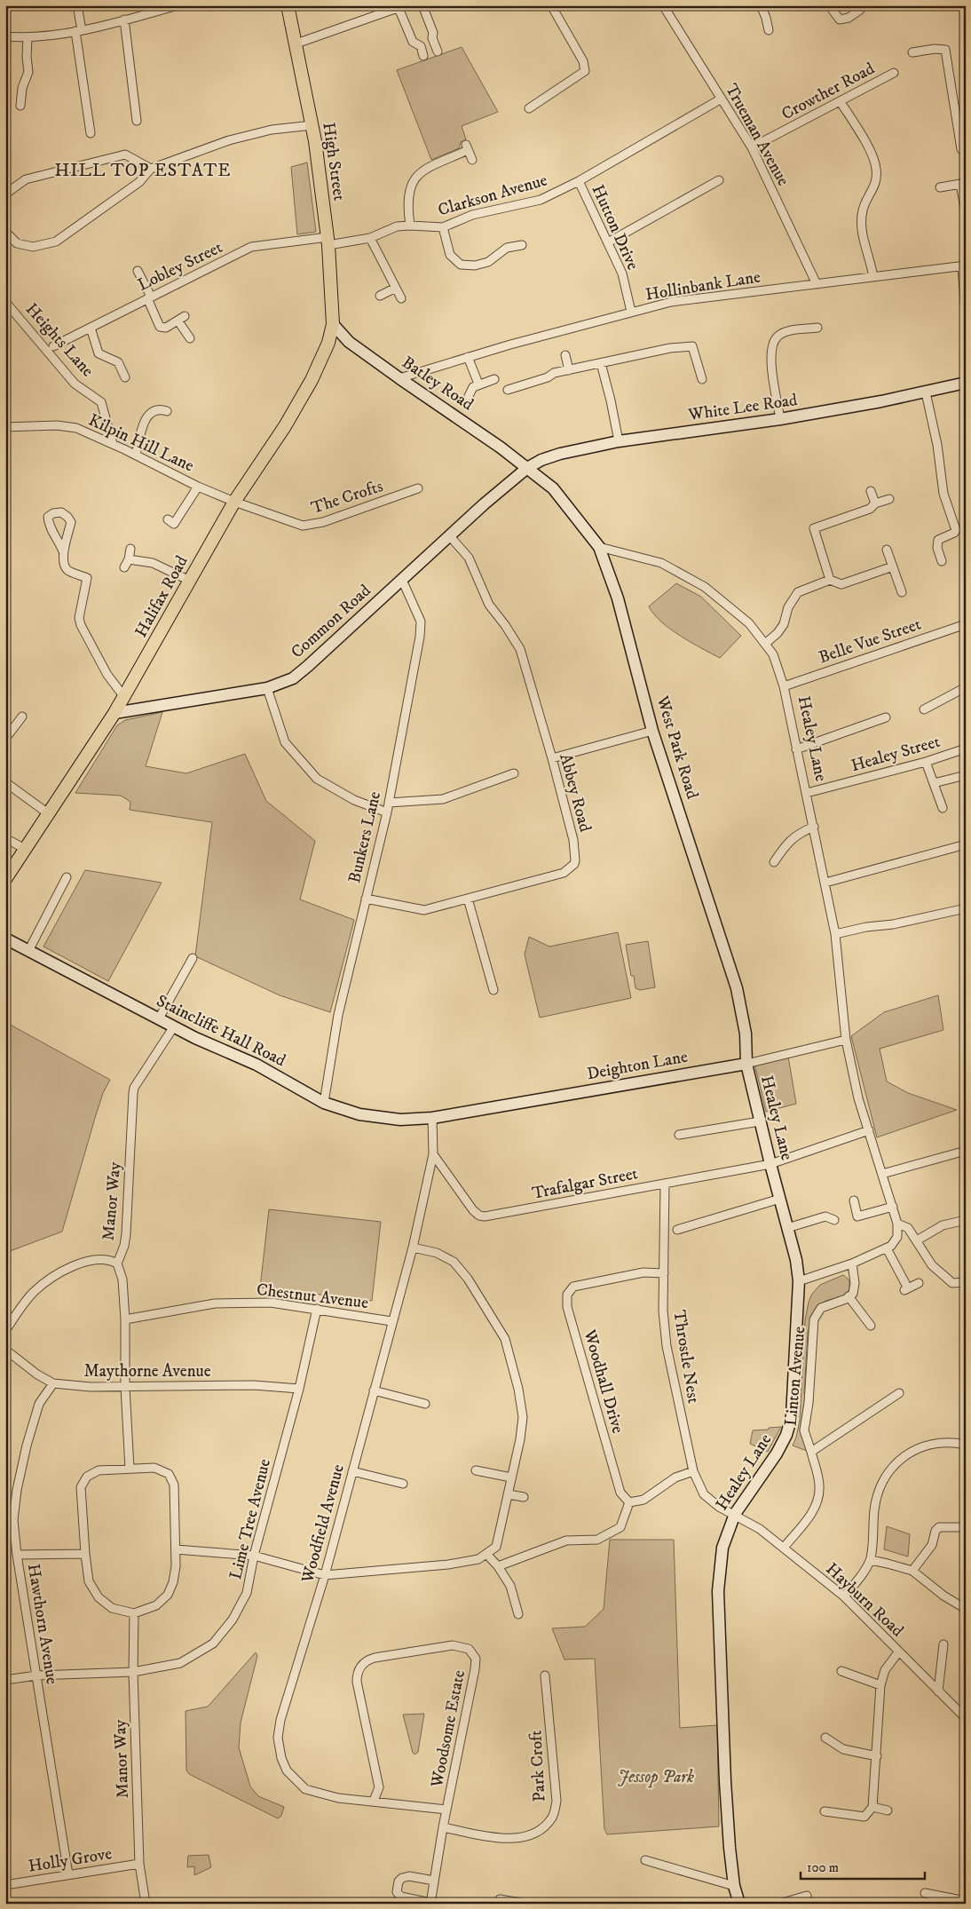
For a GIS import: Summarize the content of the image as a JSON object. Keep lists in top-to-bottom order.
{
  "streets": {
    "main road": [
      "High Street",
      "Batley Road",
      "White Lee Road",
      "Halifax Road",
      "Common Road",
      "Healey Lane",
      "West Park Road",
      "Staincliffe Hall Road",
      "Deighton Lane"
    ],
    "street": [
      "Crowther Road",
      "Trueman Avenue",
      "Clarkson Avenue",
      "Hutton Drive",
      "Lobley Street",
      "Hollinbank Lane",
      "Heights Lane",
      "Kilpin Hill Lane",
      "The Crofts",
      "Belle Vue Street",
      "Healey Street",
      "Abbey Road",
      "Bunkers Lane",
      "Trafalgar Street",
      "Manor Way",
      "Chestnut Avenue",
      "Throstle Nest",
      "Maythorne Avenue",
      "Linton Avenue",
      "Woodhall Drive",
      "Lime Tree Avenue",
      "Woodfield Avenue",
      "Hayburn Road",
      "Hawthorn Avenue",
      "Woodsome Estate",
      "Park Croft",
      "Holly Grove"
    ]
  },
  "crossings": [
    ["Crowther Road", "Trueman Avenue"],
    ["Trueman Avenue", "Clarkson Avenue"],
    ["Trueman Avenue", "Hollinbank Lane"],
    ["High Street", "Clarkson Avenue"],
    ["High Street", "Lobley Street"],
    ["High Street", "Batley Road"],
    ["High Street", "Halifax Road"],
    ["Clarkson Avenue", "Hutton Drive"],
    ["Clarkson Avenue", "Lobley Street"],
    ["Hutton Drive", "Hollinbank Lane"],
    ["Hollinbank Lane", "Batley Road"],
    ["Heights Lane", "Kilpin Hill Lane"],
    ["Batley Road", "White Lee Road"],
    ["Batley Road", "Halifax Road"],
    ["Batley Road", "Common Road"],
    ["Batley Road", "West Park Road"],
    ["White Lee Road", "Common Road"],
    ["White Lee Road", "West Park Road"],
    ["Kilpin Hill Lane", "The Crofts"],
    ["Kilpin Hill Lane", "Halifax Road"],
    ["The Crofts", "Halifax Road"],
    ["Halifax Road", "Common Road"],
    ["Common Road", "West Park Road"],
    ["Common Road", "Abbey Road"],
    ["Common Road", "Bunkers Lane"],
    ["Belle Vue Street", "Healey Lane"],
    ["Healey Lane", "West Park Road"],
    ["Healey Lane", "Healey Street"],
    ["Healey Lane", "Deighton Lane"],
    ["Healey Lane", "Trafalgar Street"],
    ["Healey Lane", "Throstle Nest"],
    ["Healey Lane", "Hayburn Road"],
    ["West Park Road", "Deighton Lane"],
    ["Abbey Road", "Bunkers Lane"],
    ["Bunkers Lane", "Staincliffe Hall Road"],
    ["Staincliffe Hall Road", "Deighton Lane"],
    ["Staincliffe Hall Road", "Manor Way"],
    ["Staincliffe Hall Road", "Woodfield Avenue"],
    ["Deighton Lane", "Woodfield Avenue"],
    ["Trafalgar Street", "Throstle Nest"],
    ["Trafalgar Street", "Woodfield Avenue"],
    ["Manor Way", "Chestnut Avenue"],
    ["Manor Way", "Maythorne Avenue"],
    ["Manor Way", "Lime Tree Avenue"],
    ["Manor Way", "Holly Grove"],
    ["Chestnut Avenue", "Lime Tree Avenue"],
    ["Chestnut Avenue", "Woodfield Avenue"],
    ["Throstle Nest", "Woodhall Drive"],
    ["Throstle Nest", "Hayburn Road"],
    ["Maythorne Avenue", "Lime Tree Avenue"],
    ["Maythorne Avenue", "Hawthorn Avenue"],
    ["Linton Avenue", "Hayburn Road"],
    ["Lime Tree Avenue", "Hawthorn Avenue"],
    ["Woodfield Avenue", "Woodsome Estate"],
    ["Hawthorn Avenue", "Holly Grove"],
    ["Woodsome Estate", "Park Croft"]
  ],
  "districts": ["HILL TOP ESTATE"],
  "parks": ["Jessop Park"],
  "scale_bar": "100 m"
}
